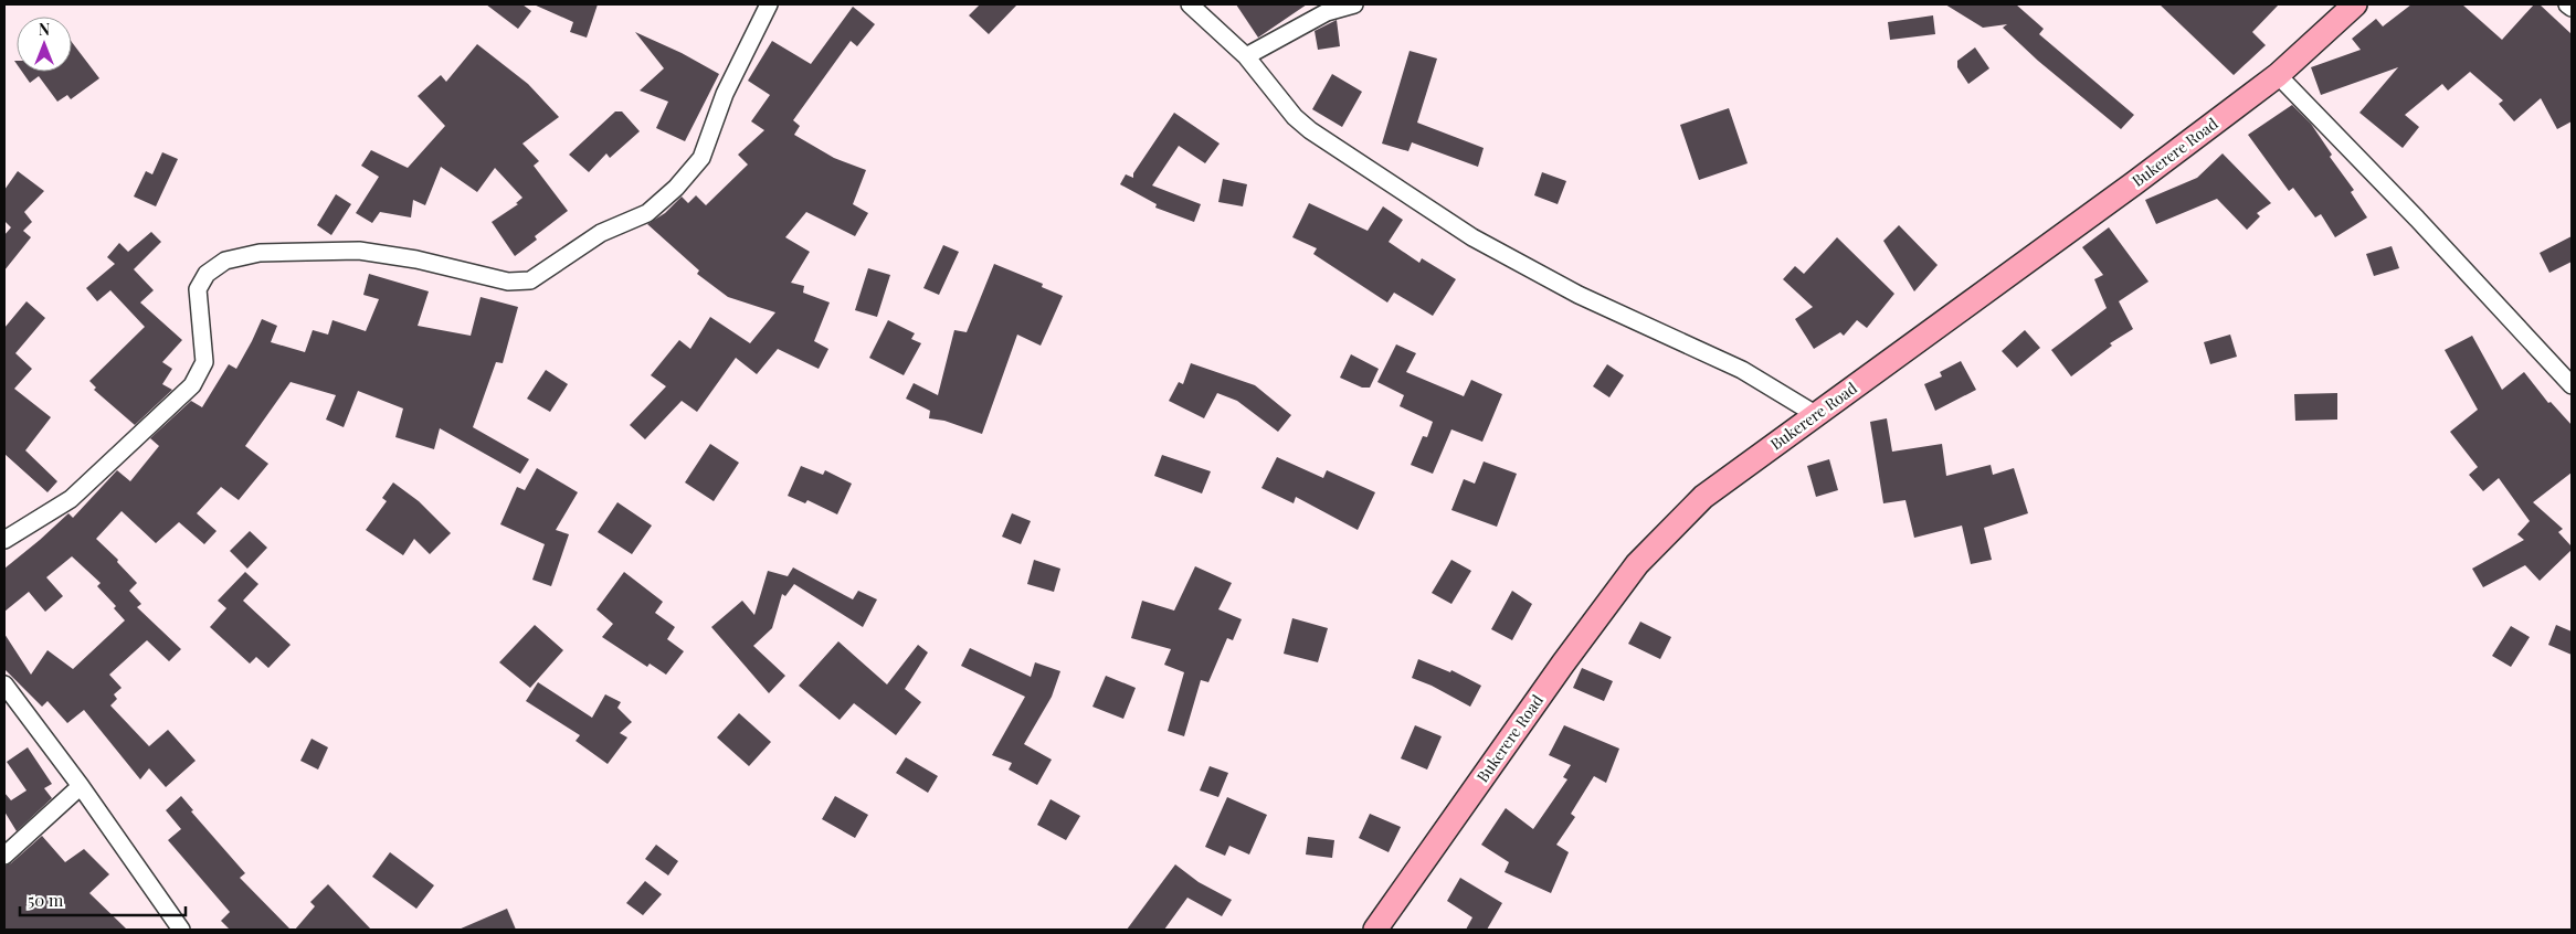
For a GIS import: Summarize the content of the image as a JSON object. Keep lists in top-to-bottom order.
{
  "streets": {
    "street": ["Bukerere Road"]
  },
  "scale_bar": "50 m",
  "north": "top"
}
